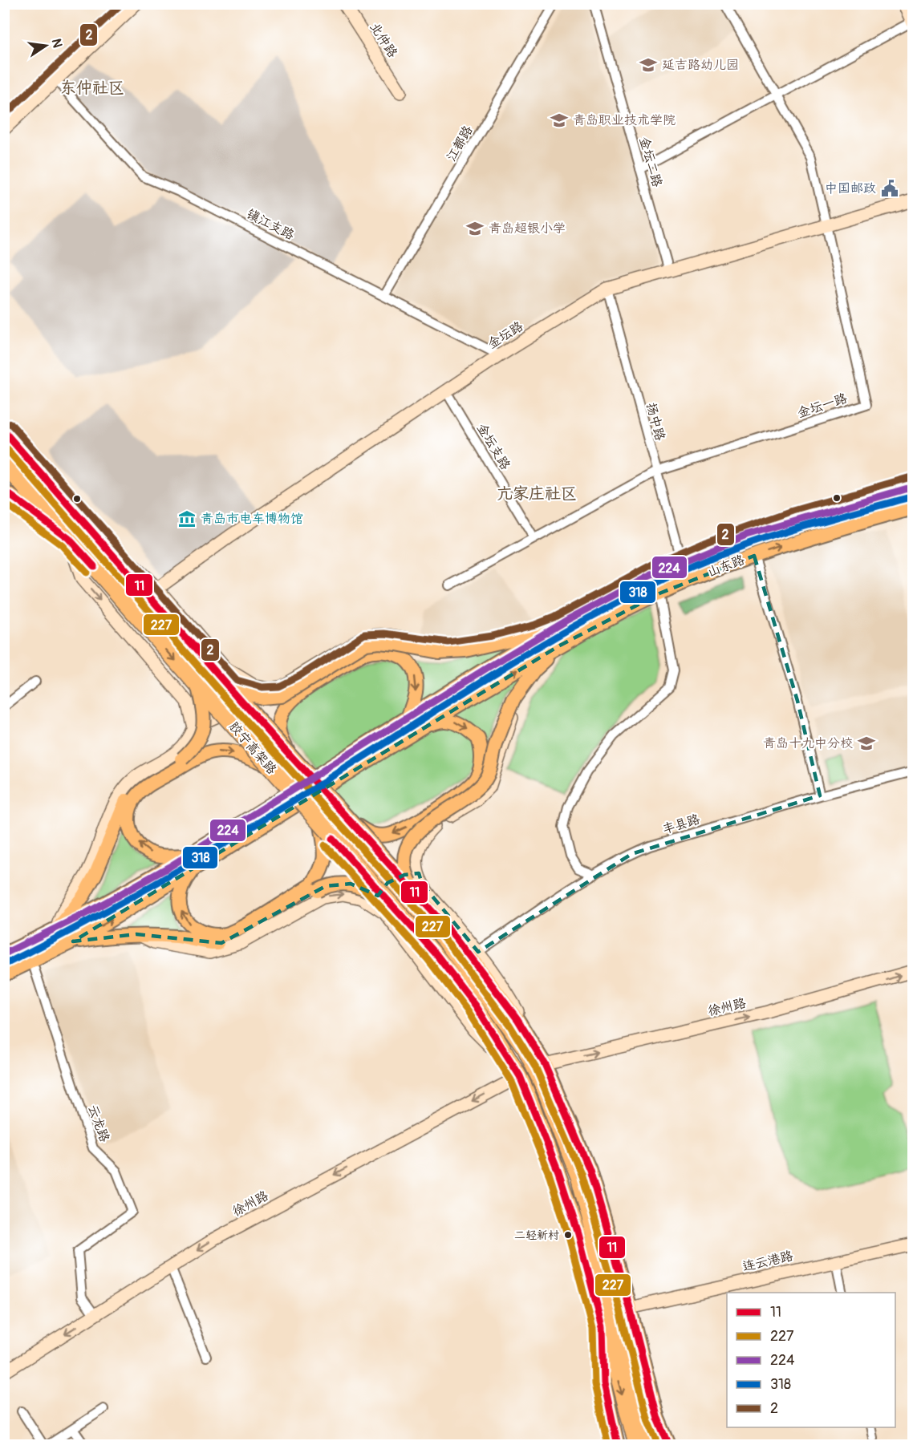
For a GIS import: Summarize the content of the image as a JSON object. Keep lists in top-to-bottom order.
{
  "streets": {
    "highway": ["胶宁高架路"],
    "main road": ["山东路"],
    "street": [
      "北仲路",
      "江都路",
      "金坛二路",
      "镇江支路",
      "金坛路",
      "金坛一路",
      "扬中路",
      "金坛支路",
      "丰县路",
      "徐州路",
      "云龙路",
      "连云港路"
    ]
  },
  "crossings": [
    ["江都路", "镇江支路"],
    ["金坛二路", "金坛路"],
    ["镇江支路", "金坛路"],
    ["金坛路", "金坛一路"],
    ["金坛路", "扬中路"],
    ["金坛路", "金坛支路"],
    ["金坛一路", "扬中路"],
    ["金坛一路", "金坛支路"],
    ["扬中路", "山东路"],
    ["山东路", "云龙路"],
    ["胶宁高架路", "徐州路"],
    ["徐州路", "云龙路"]
  ],
  "districts": ["东仲社区", "亢家庄社区"],
  "places": {
    "school or university": [
      "延吉路幼儿园",
      "青岛职业技术学院",
      "青岛超银小学",
      "青岛十九中分校"
    ],
    "public building": ["中国邮政"],
    "museum": ["青岛市电车博物馆"],
    "other": ["二轻新村"]
  },
  "lines": [
    "transit line 2",
    "transit line 11",
    "transit line 227",
    "transit line 224",
    "transit line 318"
  ],
  "legend": [
    "11",
    "227",
    "224",
    "318",
    "2"
  ],
  "north": "right"
}
